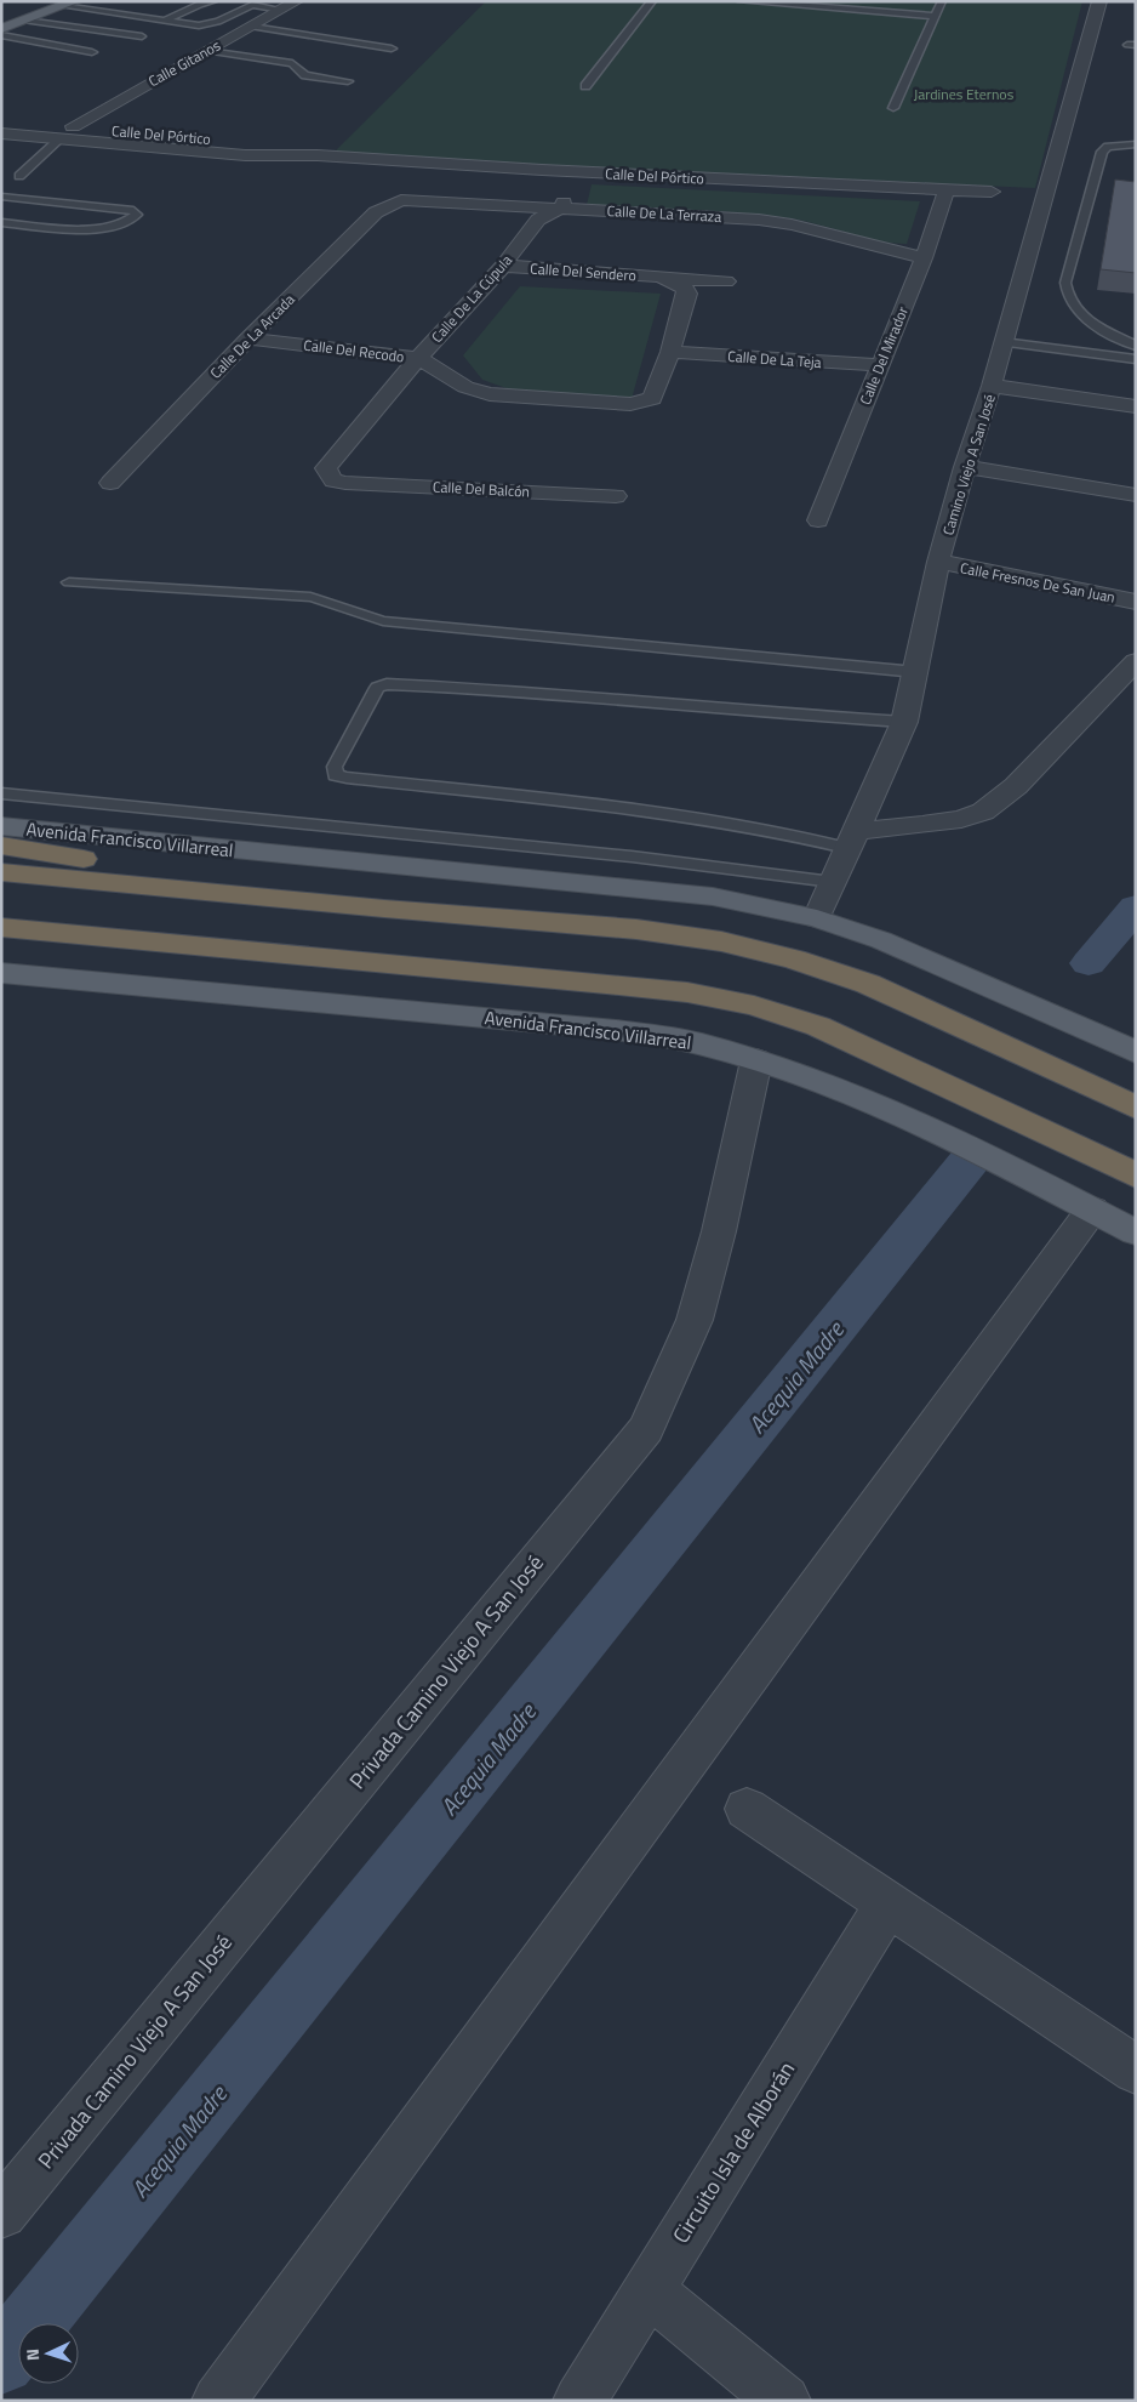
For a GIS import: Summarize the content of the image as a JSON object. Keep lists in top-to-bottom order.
{
  "streets": {
    "main road": ["Avenida Francisco Villarreal"],
    "street": [
      "Calle Gitanos",
      "Calle Del Pórtico",
      "Calle De La Terraza",
      "Calle Del Sendero",
      "Calle De La Cúpula",
      "Calle De La Arcada",
      "Calle Del Recodo",
      "Calle Del Mirador",
      "Calle De La Teja",
      "Camino Viejo A San José",
      "Calle Del Balcón",
      "Calle Fresnos De San Juan",
      "Privada Camino Viejo A San José",
      "Circuito Isla de Alborán"
    ]
  },
  "crossings": [
    ["Calle Gitanos", "Calle Del Pórtico"],
    ["Calle Del Pórtico", "Calle De La Cúpula"],
    ["Calle Del Pórtico", "Calle Del Mirador"],
    ["Calle De La Terraza", "Calle De La Cúpula"],
    ["Calle De La Terraza", "Calle De La Arcada"],
    ["Calle De La Terraza", "Calle Del Mirador"],
    ["Calle Del Sendero", "Calle De La Cúpula"],
    ["Calle Del Sendero", "Calle Del Recodo"],
    ["Calle Del Sendero", "Calle De La Teja"],
    ["Calle De La Cúpula", "Calle Del Recodo"],
    ["Calle De La Cúpula", "Calle Del Balcón"],
    ["Calle De La Arcada", "Calle Del Recodo"],
    ["Calle Del Mirador", "Calle De La Teja"],
    ["Camino Viejo A San José", "Calle Fresnos De San Juan"],
    ["Camino Viejo A San José", "Avenida Francisco Villarreal"],
    ["Avenida Francisco Villarreal", "Privada Camino Viejo A San José"]
  ],
  "water": ["Acequia Madre"],
  "parks": ["Jardines Eternos"],
  "north": "left"
}
